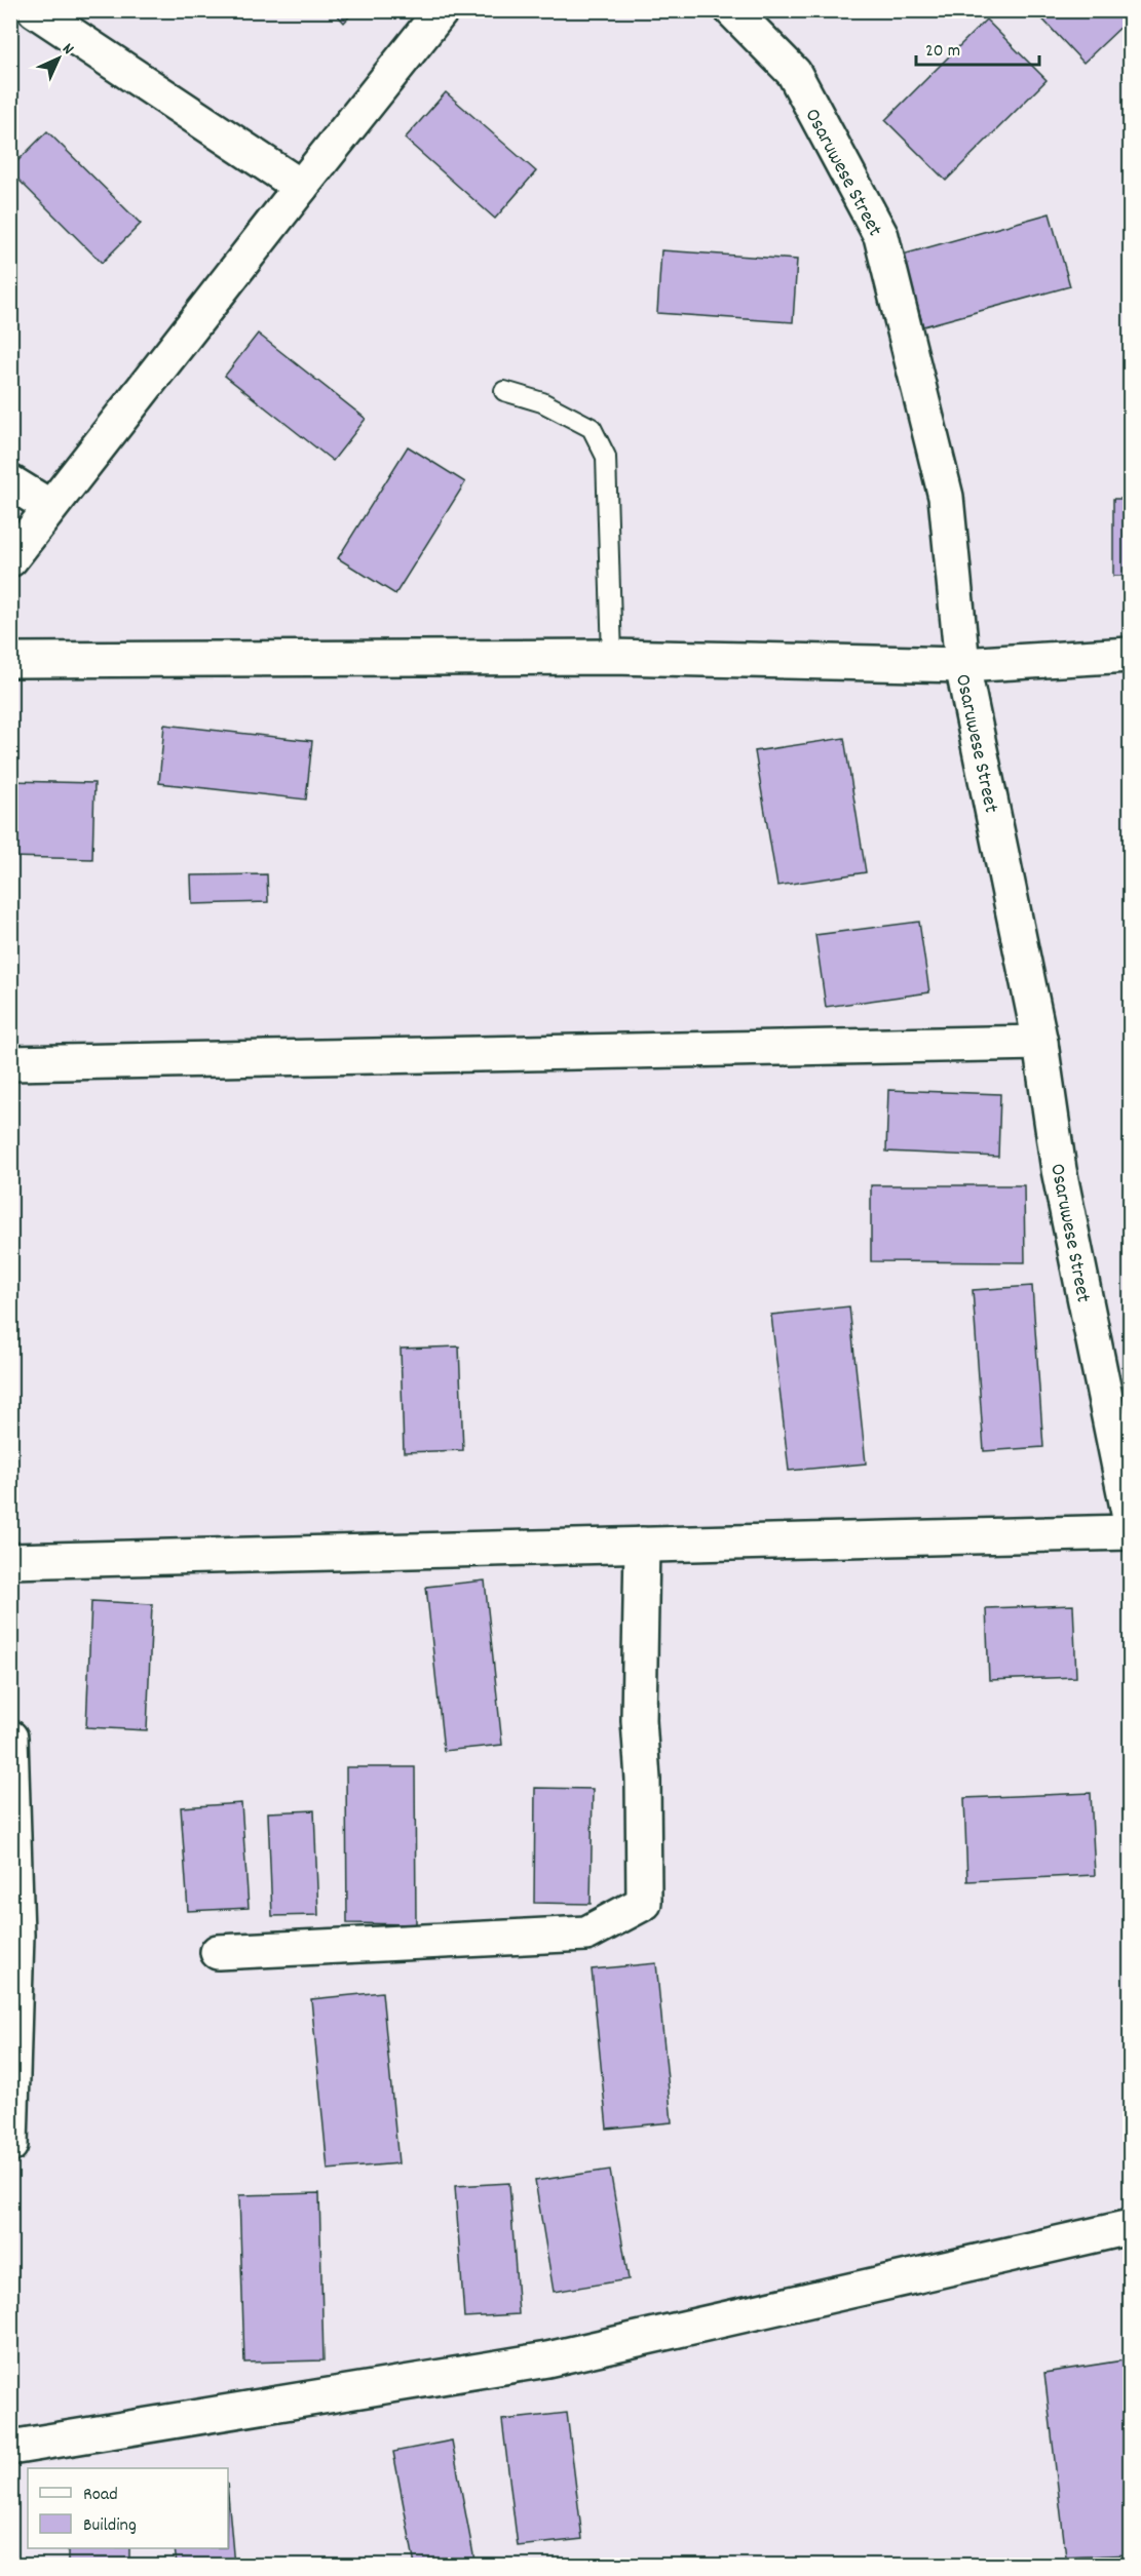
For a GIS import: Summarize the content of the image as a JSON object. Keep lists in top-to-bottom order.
{
  "streets": {
    "street": ["Osaruwese Street"]
  },
  "legend": ["Road", "Building"],
  "scale_bar": "20 m",
  "north": "top right"
}
